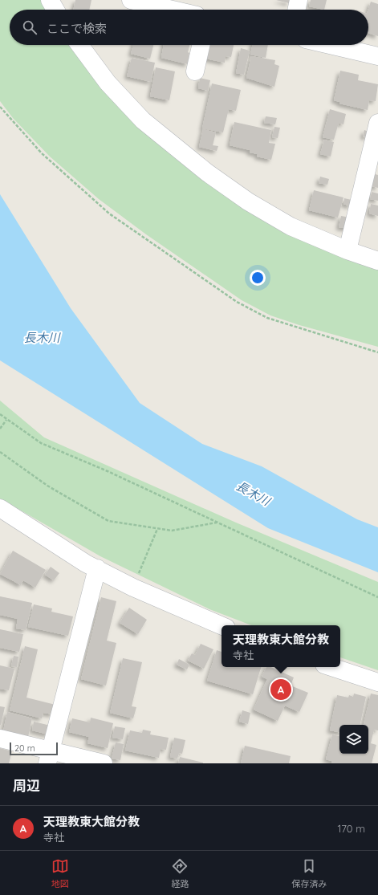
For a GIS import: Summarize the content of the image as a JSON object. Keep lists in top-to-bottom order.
{
  "water": ["長木川"],
  "scale_bar": "20 m",
  "page": {
    "search": "ここで検索",
    "popup": ["天理教東大館分教", "寺社"],
    "pins": "A",
    "scale": "20 m",
    "heading": "周辺",
    "list": [
      {
        "mark": "A",
        "name": "天理教東大館分教",
        "note": "寺社",
        "value": "170 m"
      }
    ],
    "nav": ["地図", "経路", "保存済み"]
  }
}
